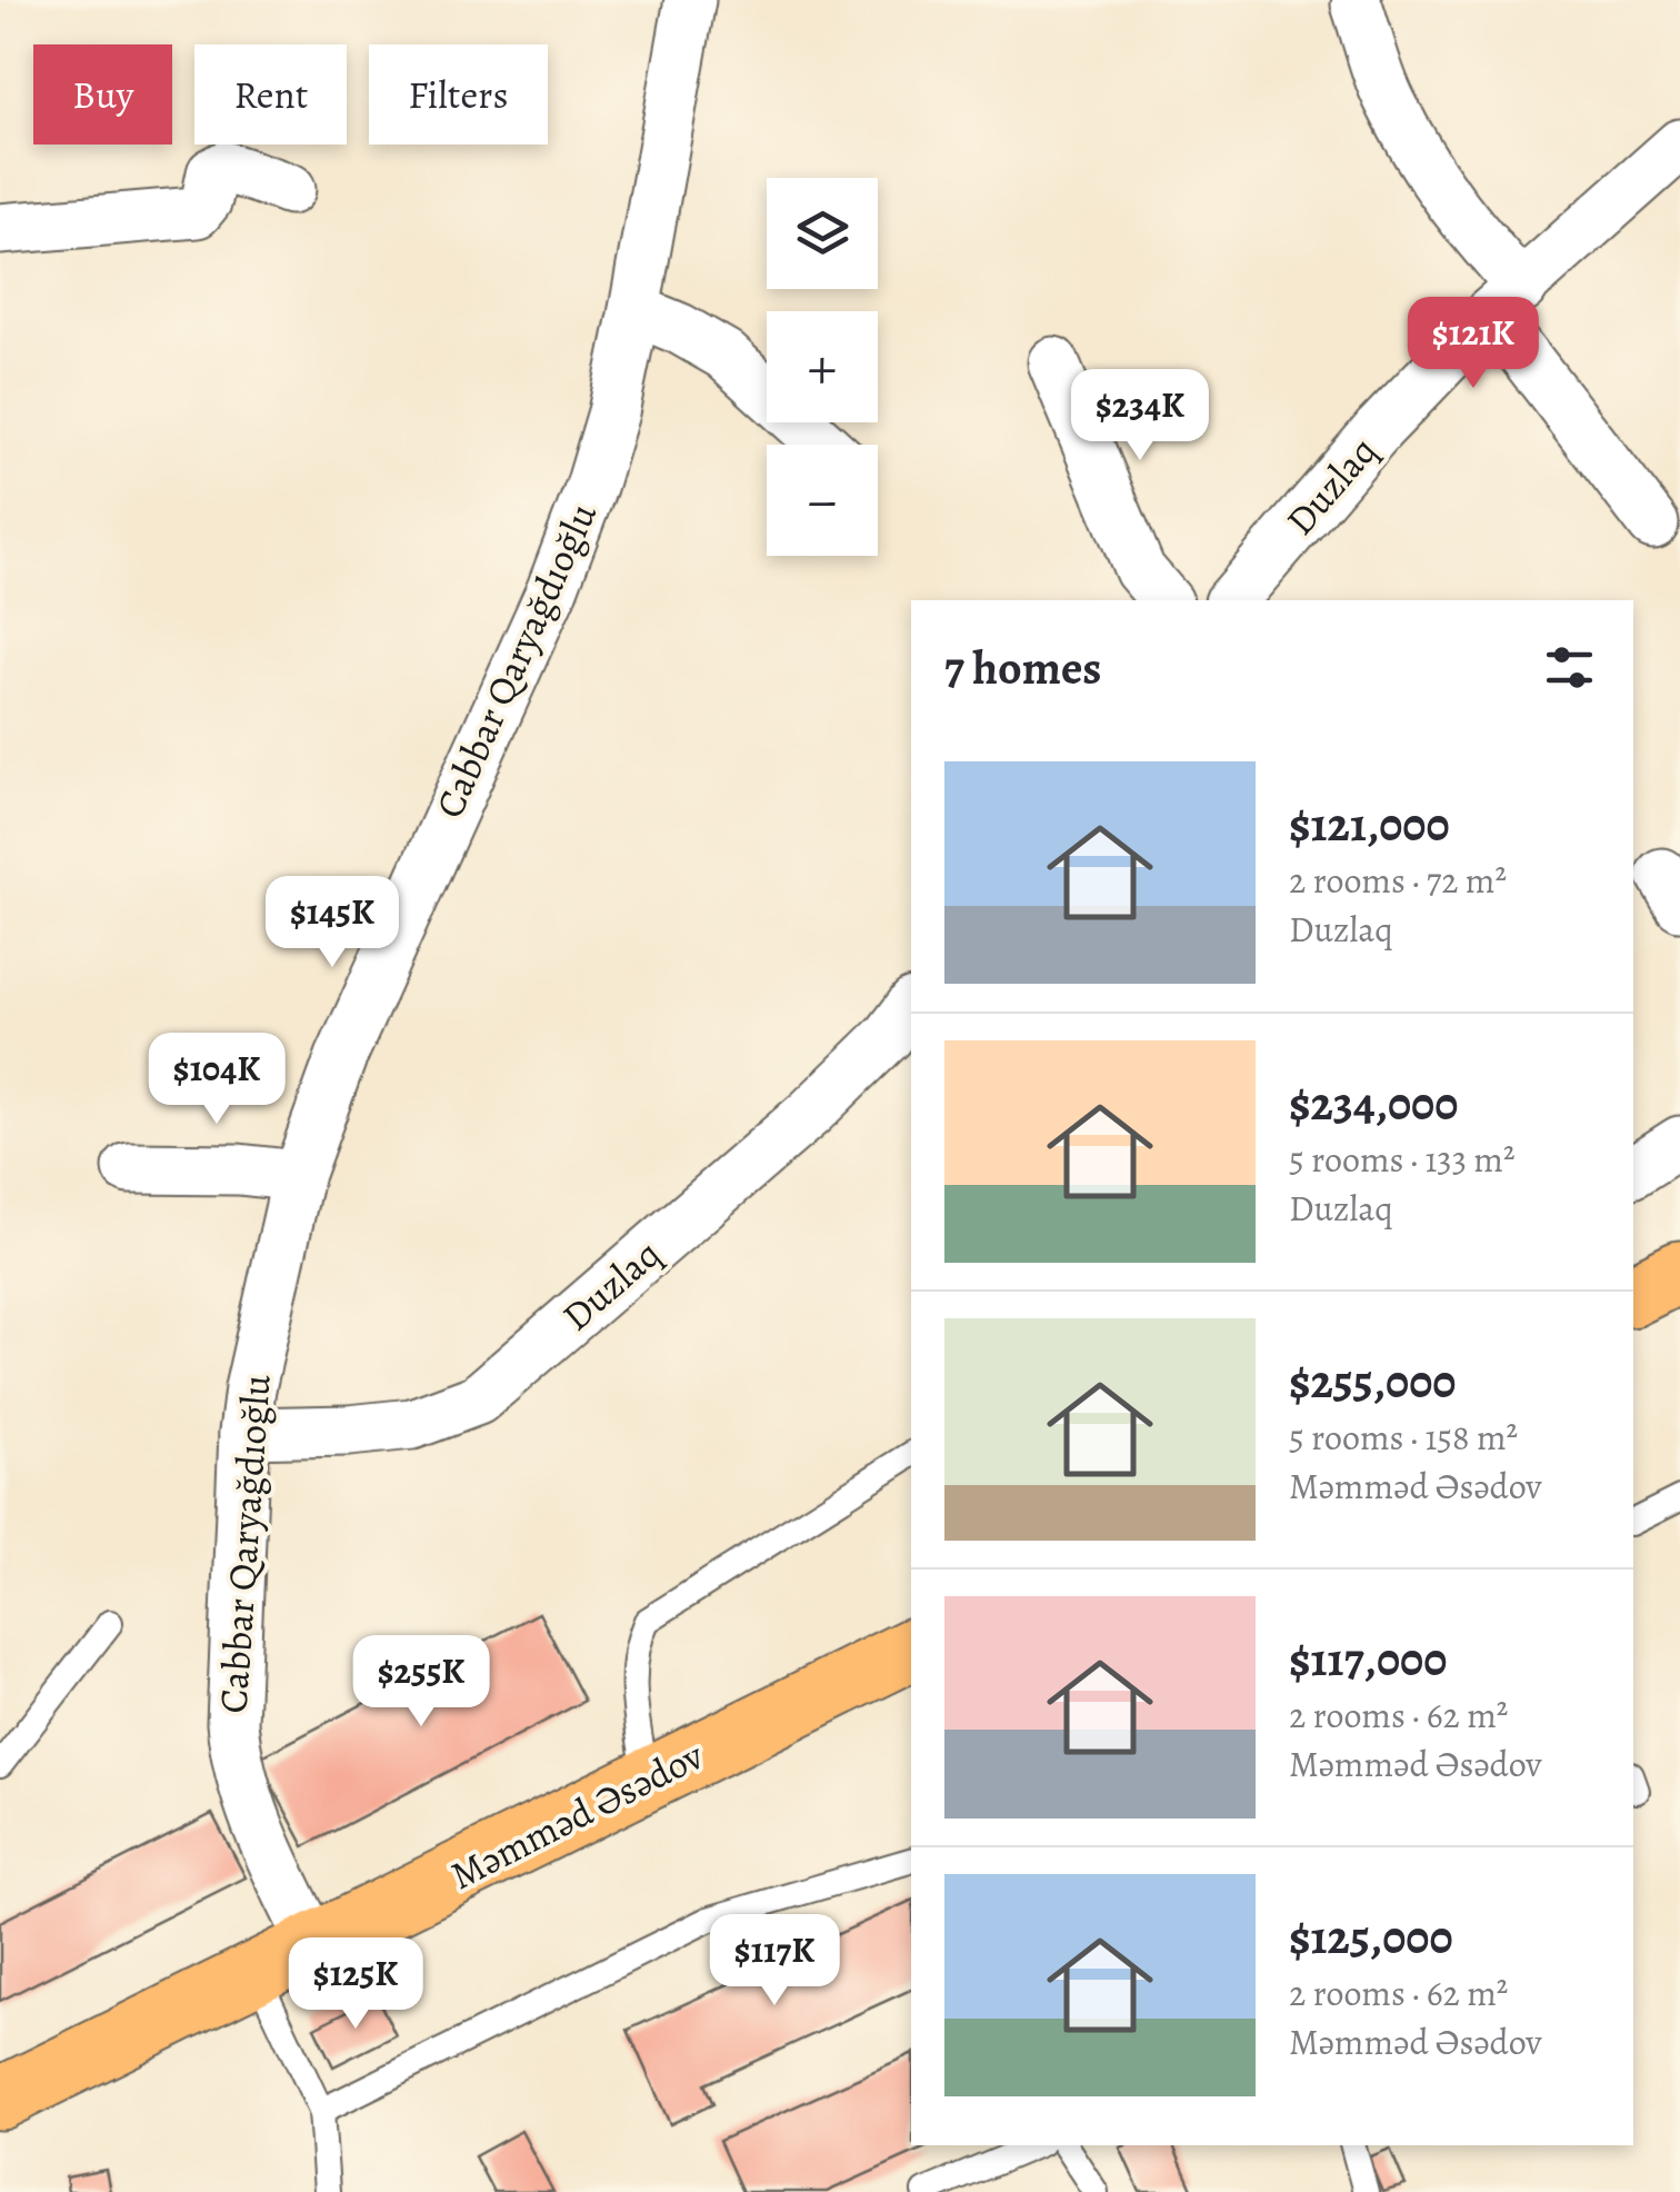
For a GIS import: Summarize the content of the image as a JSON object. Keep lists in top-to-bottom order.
{
  "streets": {
    "main road": ["Məmməd Əsədov"],
    "street": ["Duzlaq", "Cabbar Qaryağdıoğlu"]
  },
  "crossings": [
    ["Duzlaq", "Cabbar Qaryağdıoğlu"],
    ["Cabbar Qaryağdıoğlu", "Məmməd Əsədov"]
  ],
  "page": {
    "chip": ["Buy", "Rent", "Filters"],
    "map_buttons": ["+", "−"],
    "price": [
      "$121K",
      "$234K",
      "$145K",
      "$104K",
      "$255K",
      "$117K",
      "$125K"
    ],
    "heading": "7 homes",
    "list": [
      {
        "name": "$121,000",
        "note": "2 rooms · 72 m² · Duzlaq"
      },
      {
        "name": "$234,000",
        "note": "5 rooms · 133 m² · Duzlaq"
      },
      {
        "name": "$255,000",
        "note": "5 rooms · 158 m² · Məmməd Əsədov"
      },
      {
        "name": "$117,000",
        "note": "2 rooms · 62 m² · Məmməd Əsədov"
      },
      {
        "name": "$125,000",
        "note": "2 rooms · 62 m² · Məmməd Əsədov"
      }
    ]
  }
}
